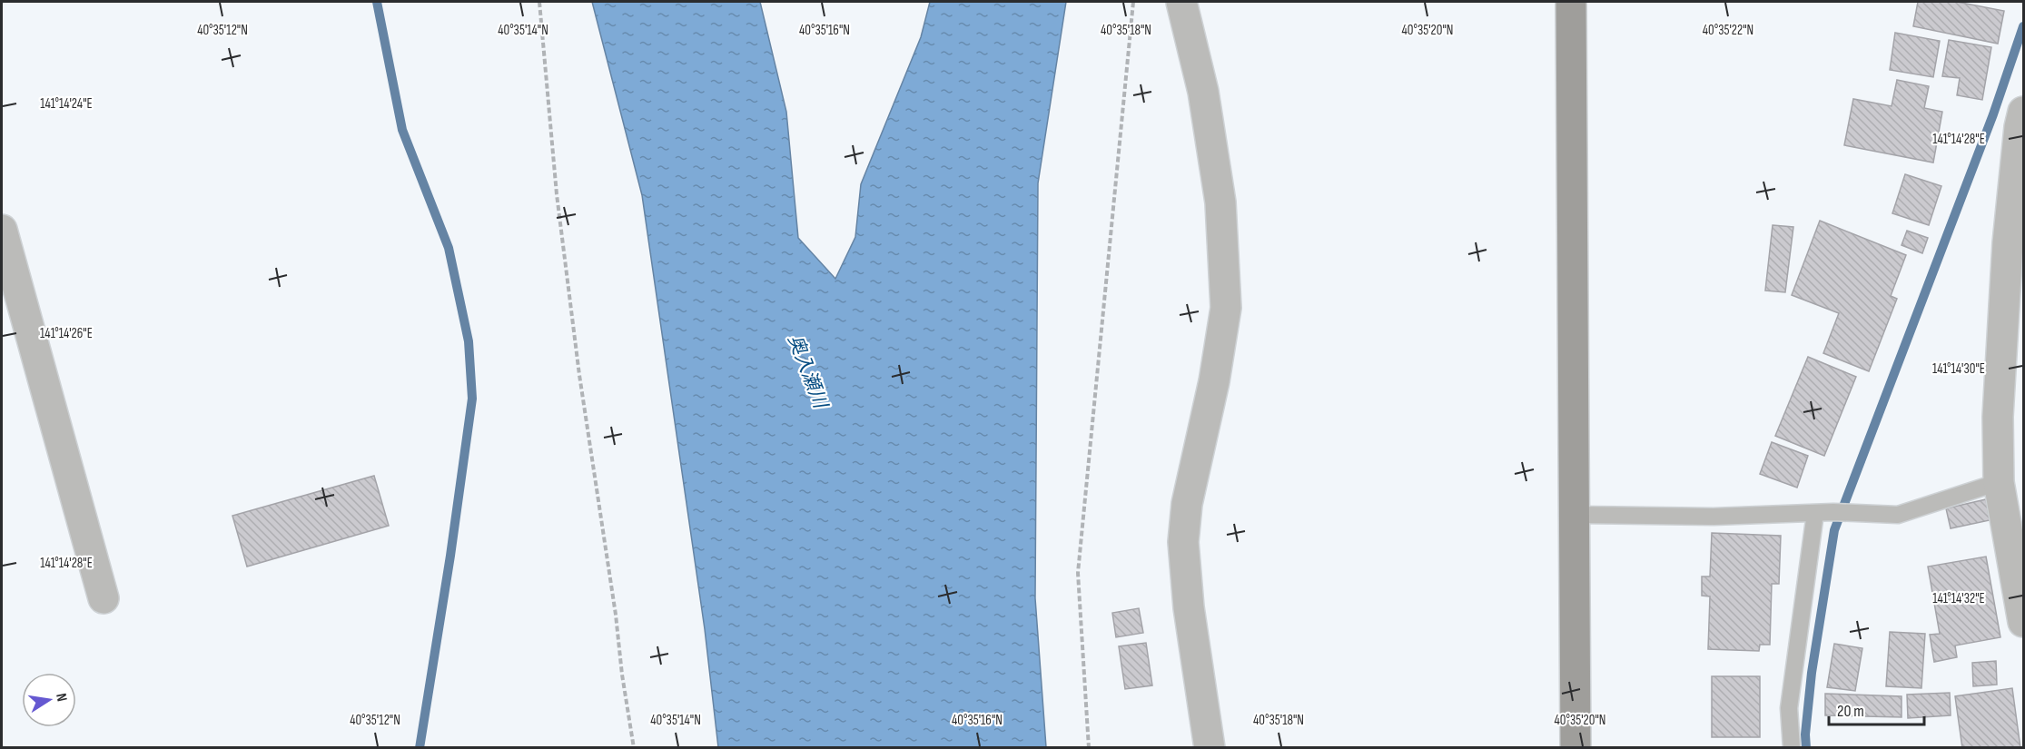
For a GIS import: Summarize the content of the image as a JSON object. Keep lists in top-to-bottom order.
{
  "water": ["奥入瀬川"],
  "scale_bar": "20 m",
  "north": "right",
  "coordinates": [
    "40°35'12\"N",
    "40°35'14\"N",
    "40°35'16\"N",
    "40°35'18\"N",
    "40°35'20\"N",
    "40°35'22\"N",
    "141°14'24\"E",
    "141°14'28\"E",
    "141°14'26\"E",
    "141°14'30\"E",
    "141°14'32\"E"
  ]
}
